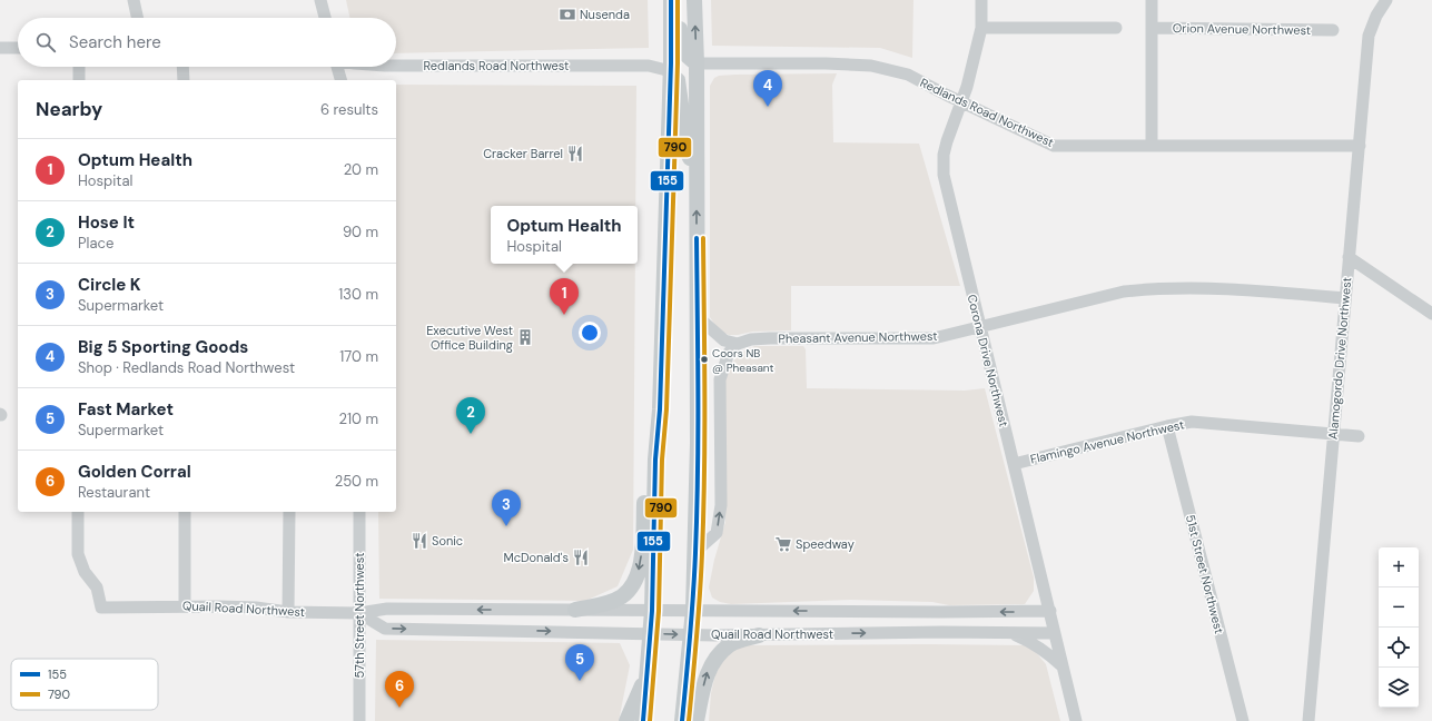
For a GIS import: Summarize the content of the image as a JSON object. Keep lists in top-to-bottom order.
{
  "streets": {
    "street": [
      "Orion Avenue Northwest",
      "Redlands Road Northwest",
      "Pheasant Avenue Northwest",
      "Alamogordo Drive Northwest",
      "Corona Drive Northwest",
      "Flamingo Avenue Northwest",
      "51st Street Northwest",
      "Quail Road Northwest",
      "57th Street Northwest"
    ]
  },
  "crossings": [
    ["Redlands Road Northwest", "Alamogordo Drive Northwest"],
    ["Redlands Road Northwest", "Corona Drive Northwest"],
    ["Pheasant Avenue Northwest", "Alamogordo Drive Northwest"],
    ["Pheasant Avenue Northwest", "Corona Drive Northwest"],
    ["Alamogordo Drive Northwest", "Flamingo Avenue Northwest"],
    ["Corona Drive Northwest", "Flamingo Avenue Northwest"],
    ["Corona Drive Northwest", "Quail Road Northwest"],
    ["Flamingo Avenue Northwest", "51st Street Northwest"],
    ["Quail Road Northwest", "57th Street Northwest"]
  ],
  "places": {
    "bank": ["Nusenda"],
    "restaurant": ["Cracker Barrel", "Sonic", "McDonald's"],
    "building": ["Executive West Office Building"],
    "other": ["Coors NB @ Pheasant"],
    "supermarket": ["Speedway"]
  },
  "lines": ["transit line 155", "transit line 790"],
  "legend": ["155", "790"],
  "page": {
    "search": "Search here",
    "pins": [
      "4",
      "1",
      "2",
      "3",
      "5",
      "6"
    ],
    "heading": ["Nearby", "6 results"],
    "list": [
      {
        "mark": "1",
        "name": "Optum Health",
        "note": "Hospital",
        "value": "20 m"
      },
      {
        "mark": "2",
        "name": "Hose It",
        "note": "Place",
        "value": "90 m"
      },
      {
        "mark": "3",
        "name": "Circle K",
        "note": "Supermarket",
        "value": "130 m"
      },
      {
        "mark": "4",
        "name": "Big 5 Sporting Goods",
        "note": "Shop · Redlands Road Northwest",
        "value": "170 m"
      },
      {
        "mark": "5",
        "name": "Fast Market",
        "note": "Supermarket",
        "value": "210 m"
      },
      {
        "mark": "6",
        "name": "Golden Corral",
        "note": "Restaurant",
        "value": "250 m"
      }
    ],
    "popup": ["Optum Health", "Hospital"],
    "map_buttons": ["+", "−"]
  }
}
